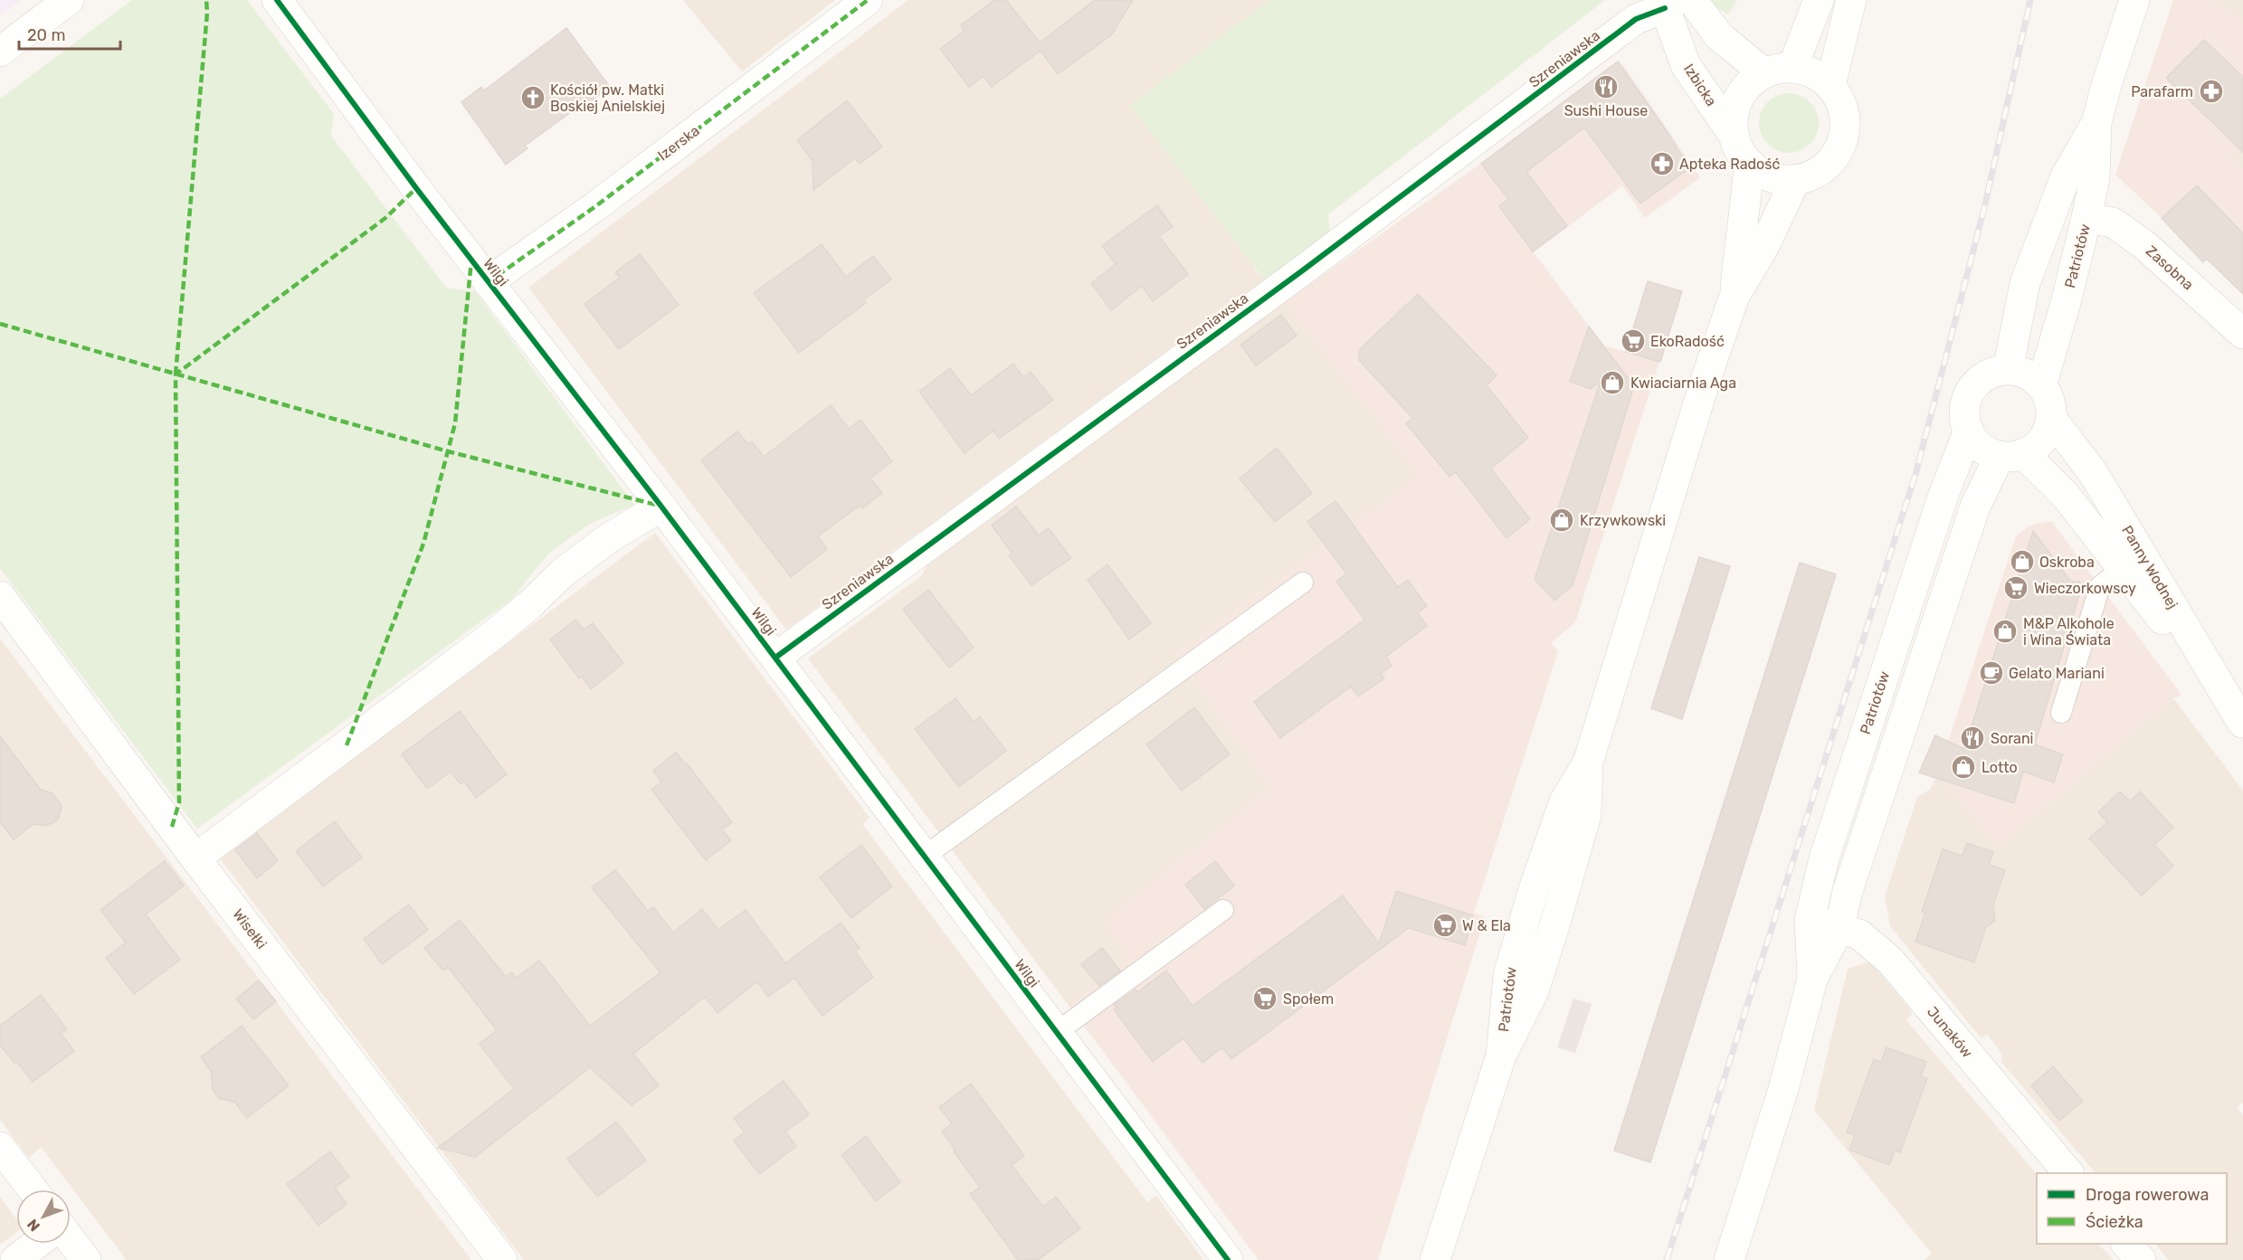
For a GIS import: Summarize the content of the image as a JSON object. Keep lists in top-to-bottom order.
{
  "streets": {
    "street": [
      "Szreniawska",
      "Izbicka",
      "Izerska",
      "Patriotów",
      "Zasobna",
      "Wilgi",
      "Panny Wodnej",
      "Wisełki",
      "Junaków"
    ]
  },
  "crossings": [
    ["Szreniawska", "Izbicka"],
    ["Szreniawska", "Wilgi"],
    ["Izbicka", "Patriotów"],
    ["Izerska", "Wilgi"],
    ["Patriotów", "Zasobna"],
    ["Patriotów", "Panny Wodnej"],
    ["Patriotów", "Junaków"]
  ],
  "places": {
    "restaurant": ["Sushi House", "Sorani"],
    "pharmacy": ["Parafarm", "Apteka Radość"],
    "church": ["Kościół pw. Matki Boskiej Anielskiej"],
    "supermarket": [
      "EkoRadość",
      "Wieczorkowscy",
      "W & Ela",
      "Społem"
    ],
    "shop": [
      "Kwiaciarnia Aga",
      "Krzywkowski",
      "Oskroba",
      "M&P Alkohole i Wina Świata",
      "Lotto"
    ],
    "cafe": ["Gelato Mariani"]
  },
  "legend": ["Droga rowerowa", "Ścieżka"],
  "scale_bar": "20 m",
  "north": "bottom left"
}
